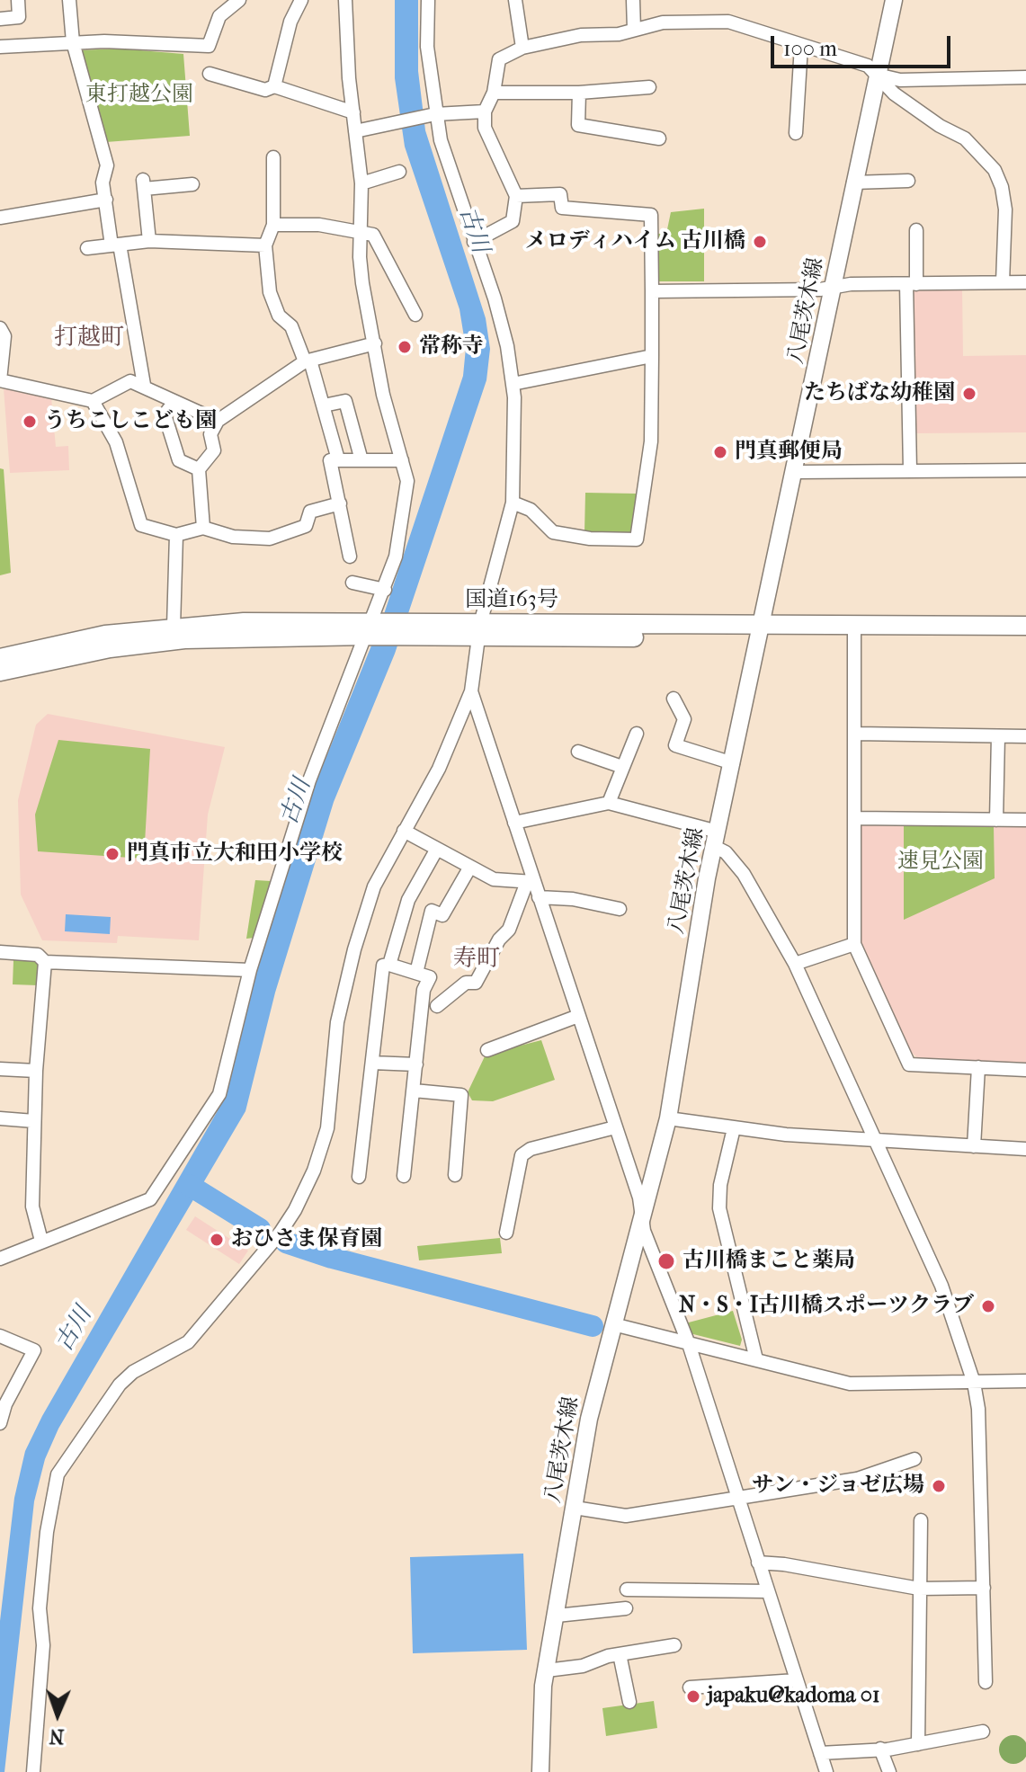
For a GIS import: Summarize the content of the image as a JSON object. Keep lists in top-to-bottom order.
{
  "streets": {
    "highway": ["国道163号"],
    "main road": ["八尾茨木線"]
  },
  "crossings": [
    ["八尾茨木線", "国道163号"]
  ],
  "districts": ["打越町", "寿町"],
  "water": ["古川"],
  "parks": ["東打越公園", "速見公園"],
  "places": [
    "メロディハイム 古川橋",
    "常称寺",
    "たちばな幼稚園",
    "うちこしこども園",
    "門真郵便局",
    "門真市立大和田小学校",
    "おひさま保育園",
    "古川橋まこと薬局",
    "N・S・I古川橋スポーツクラブ",
    "サン・ジョゼ広場",
    "japaku@kadoma 01"
  ],
  "scale_bar": "100 m",
  "north": "bottom"
}
